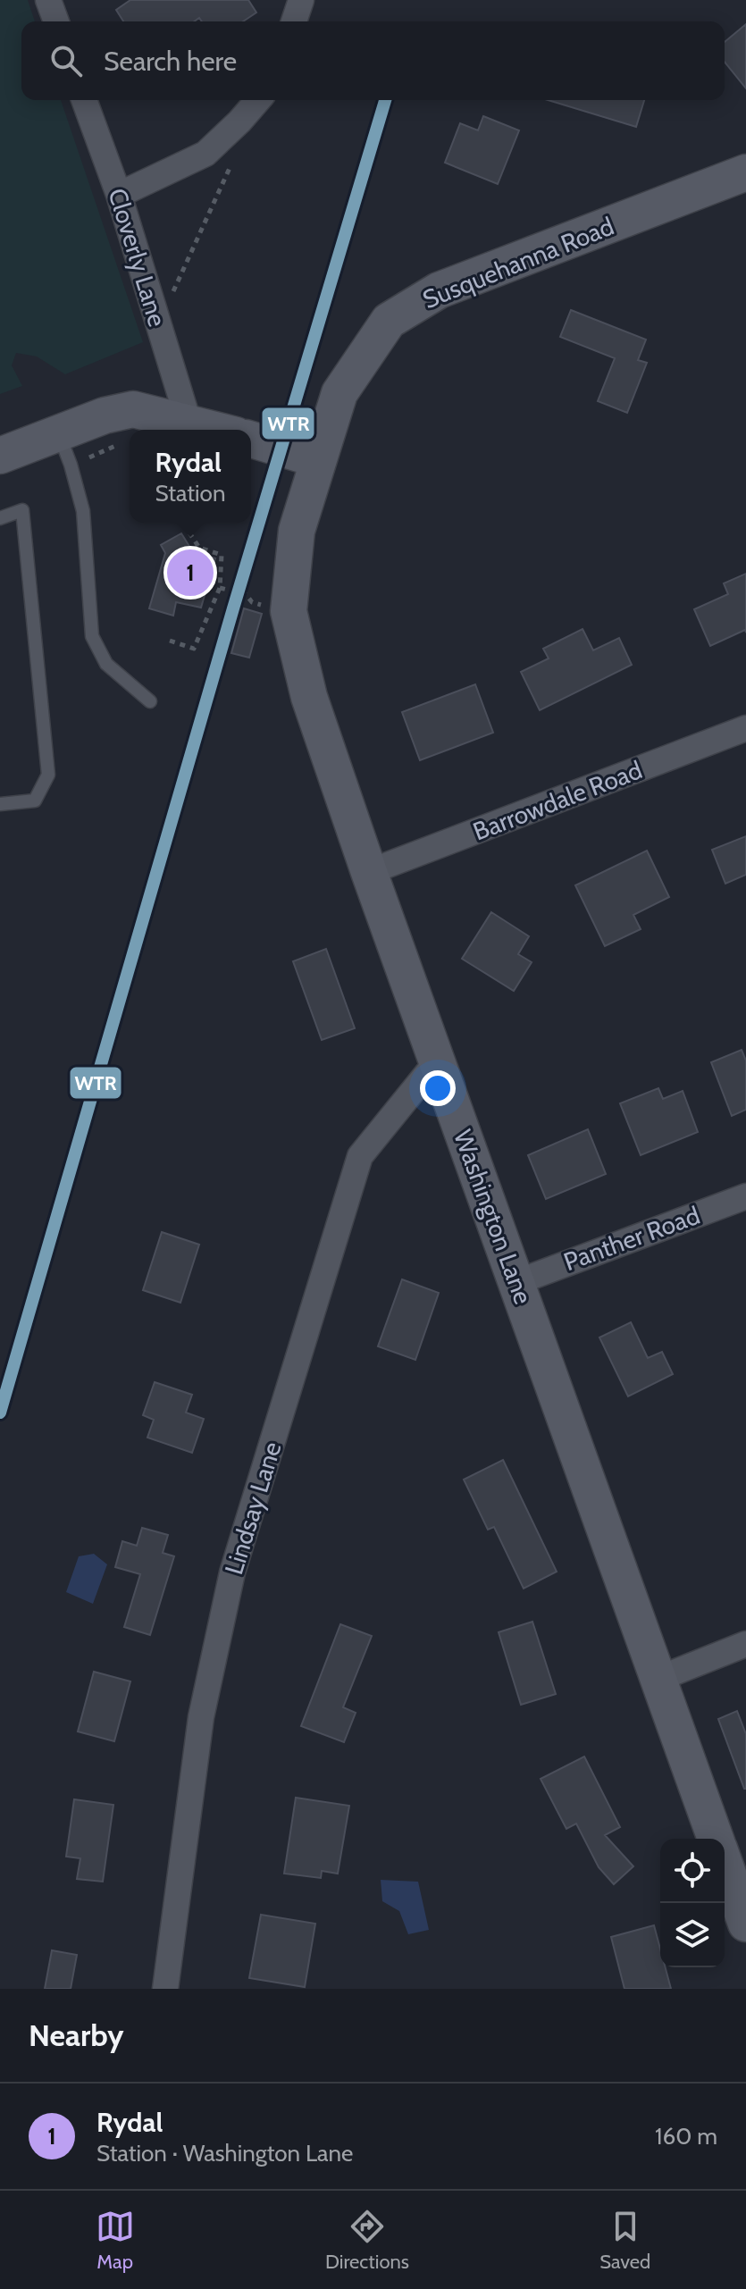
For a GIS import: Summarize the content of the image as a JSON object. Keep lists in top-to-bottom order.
{
  "streets": {
    "main road": ["Susquehanna Road", "Washington Lane"],
    "street": [
      "Cloverly Lane",
      "Barrowdale Road",
      "Panther Road",
      "Lindsay Lane"
    ]
  },
  "crossings": [
    ["Susquehanna Road", "Washington Lane"],
    ["Barrowdale Road", "Washington Lane"],
    ["Washington Lane", "Panther Road"],
    ["Washington Lane", "Lindsay Lane"]
  ],
  "lines": ["transit line WTR"],
  "page": {
    "search": "Search here",
    "popup": ["Rydal", "Station"],
    "pins": "1",
    "heading": "Nearby",
    "list": [
      {
        "mark": "1",
        "name": "Rydal",
        "note": "Station · Washington Lane",
        "value": "160 m"
      }
    ],
    "nav": ["Map", "Directions", "Saved"]
  }
}
